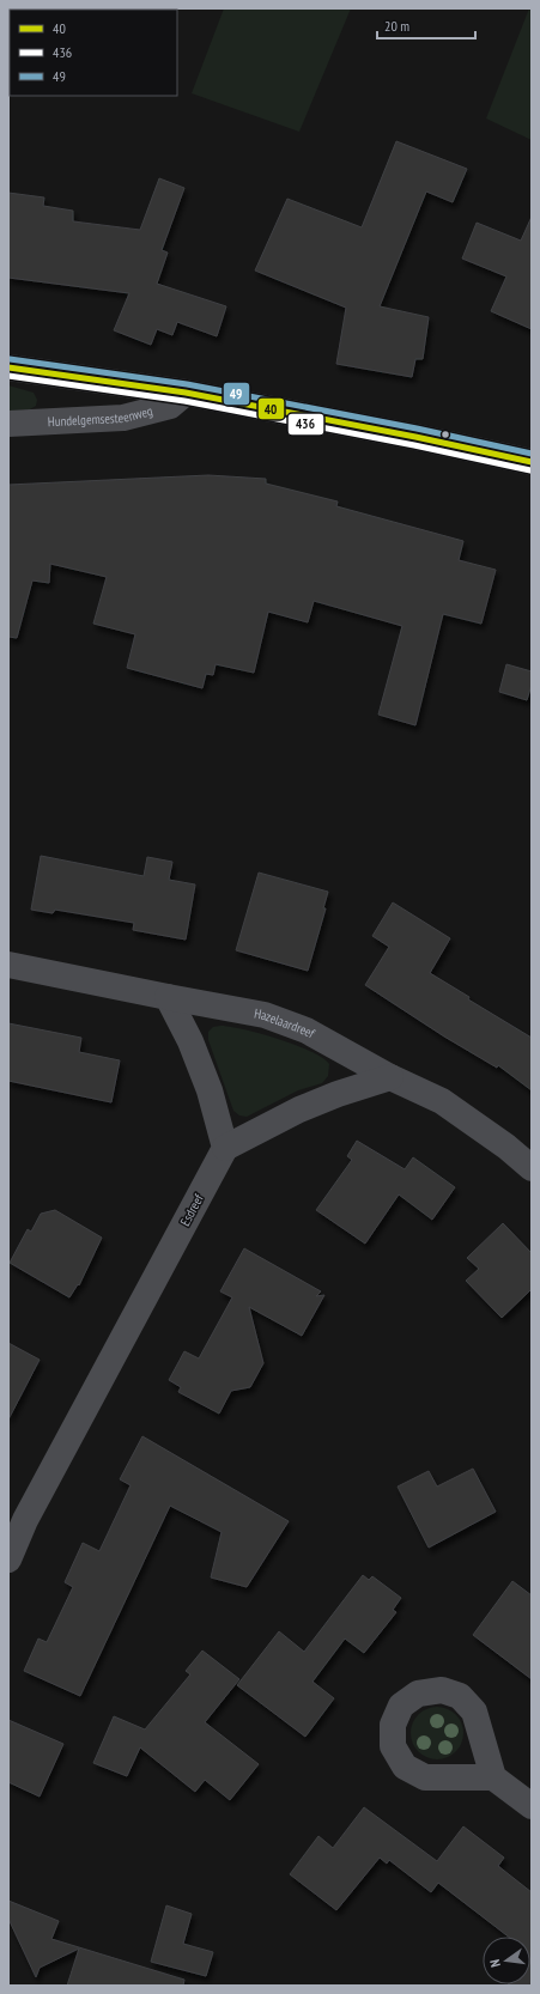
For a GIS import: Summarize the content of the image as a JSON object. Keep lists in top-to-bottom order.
{
  "streets": {
    "main road": ["Hundelgemsesteenweg"],
    "street": ["Hazelaardreef", "Esdreef"]
  },
  "lines": ["transit line 49", "transit line 40", "transit line 436"],
  "legend": ["40", "436", "49"],
  "scale_bar": "20 m",
  "north": "left"
}
